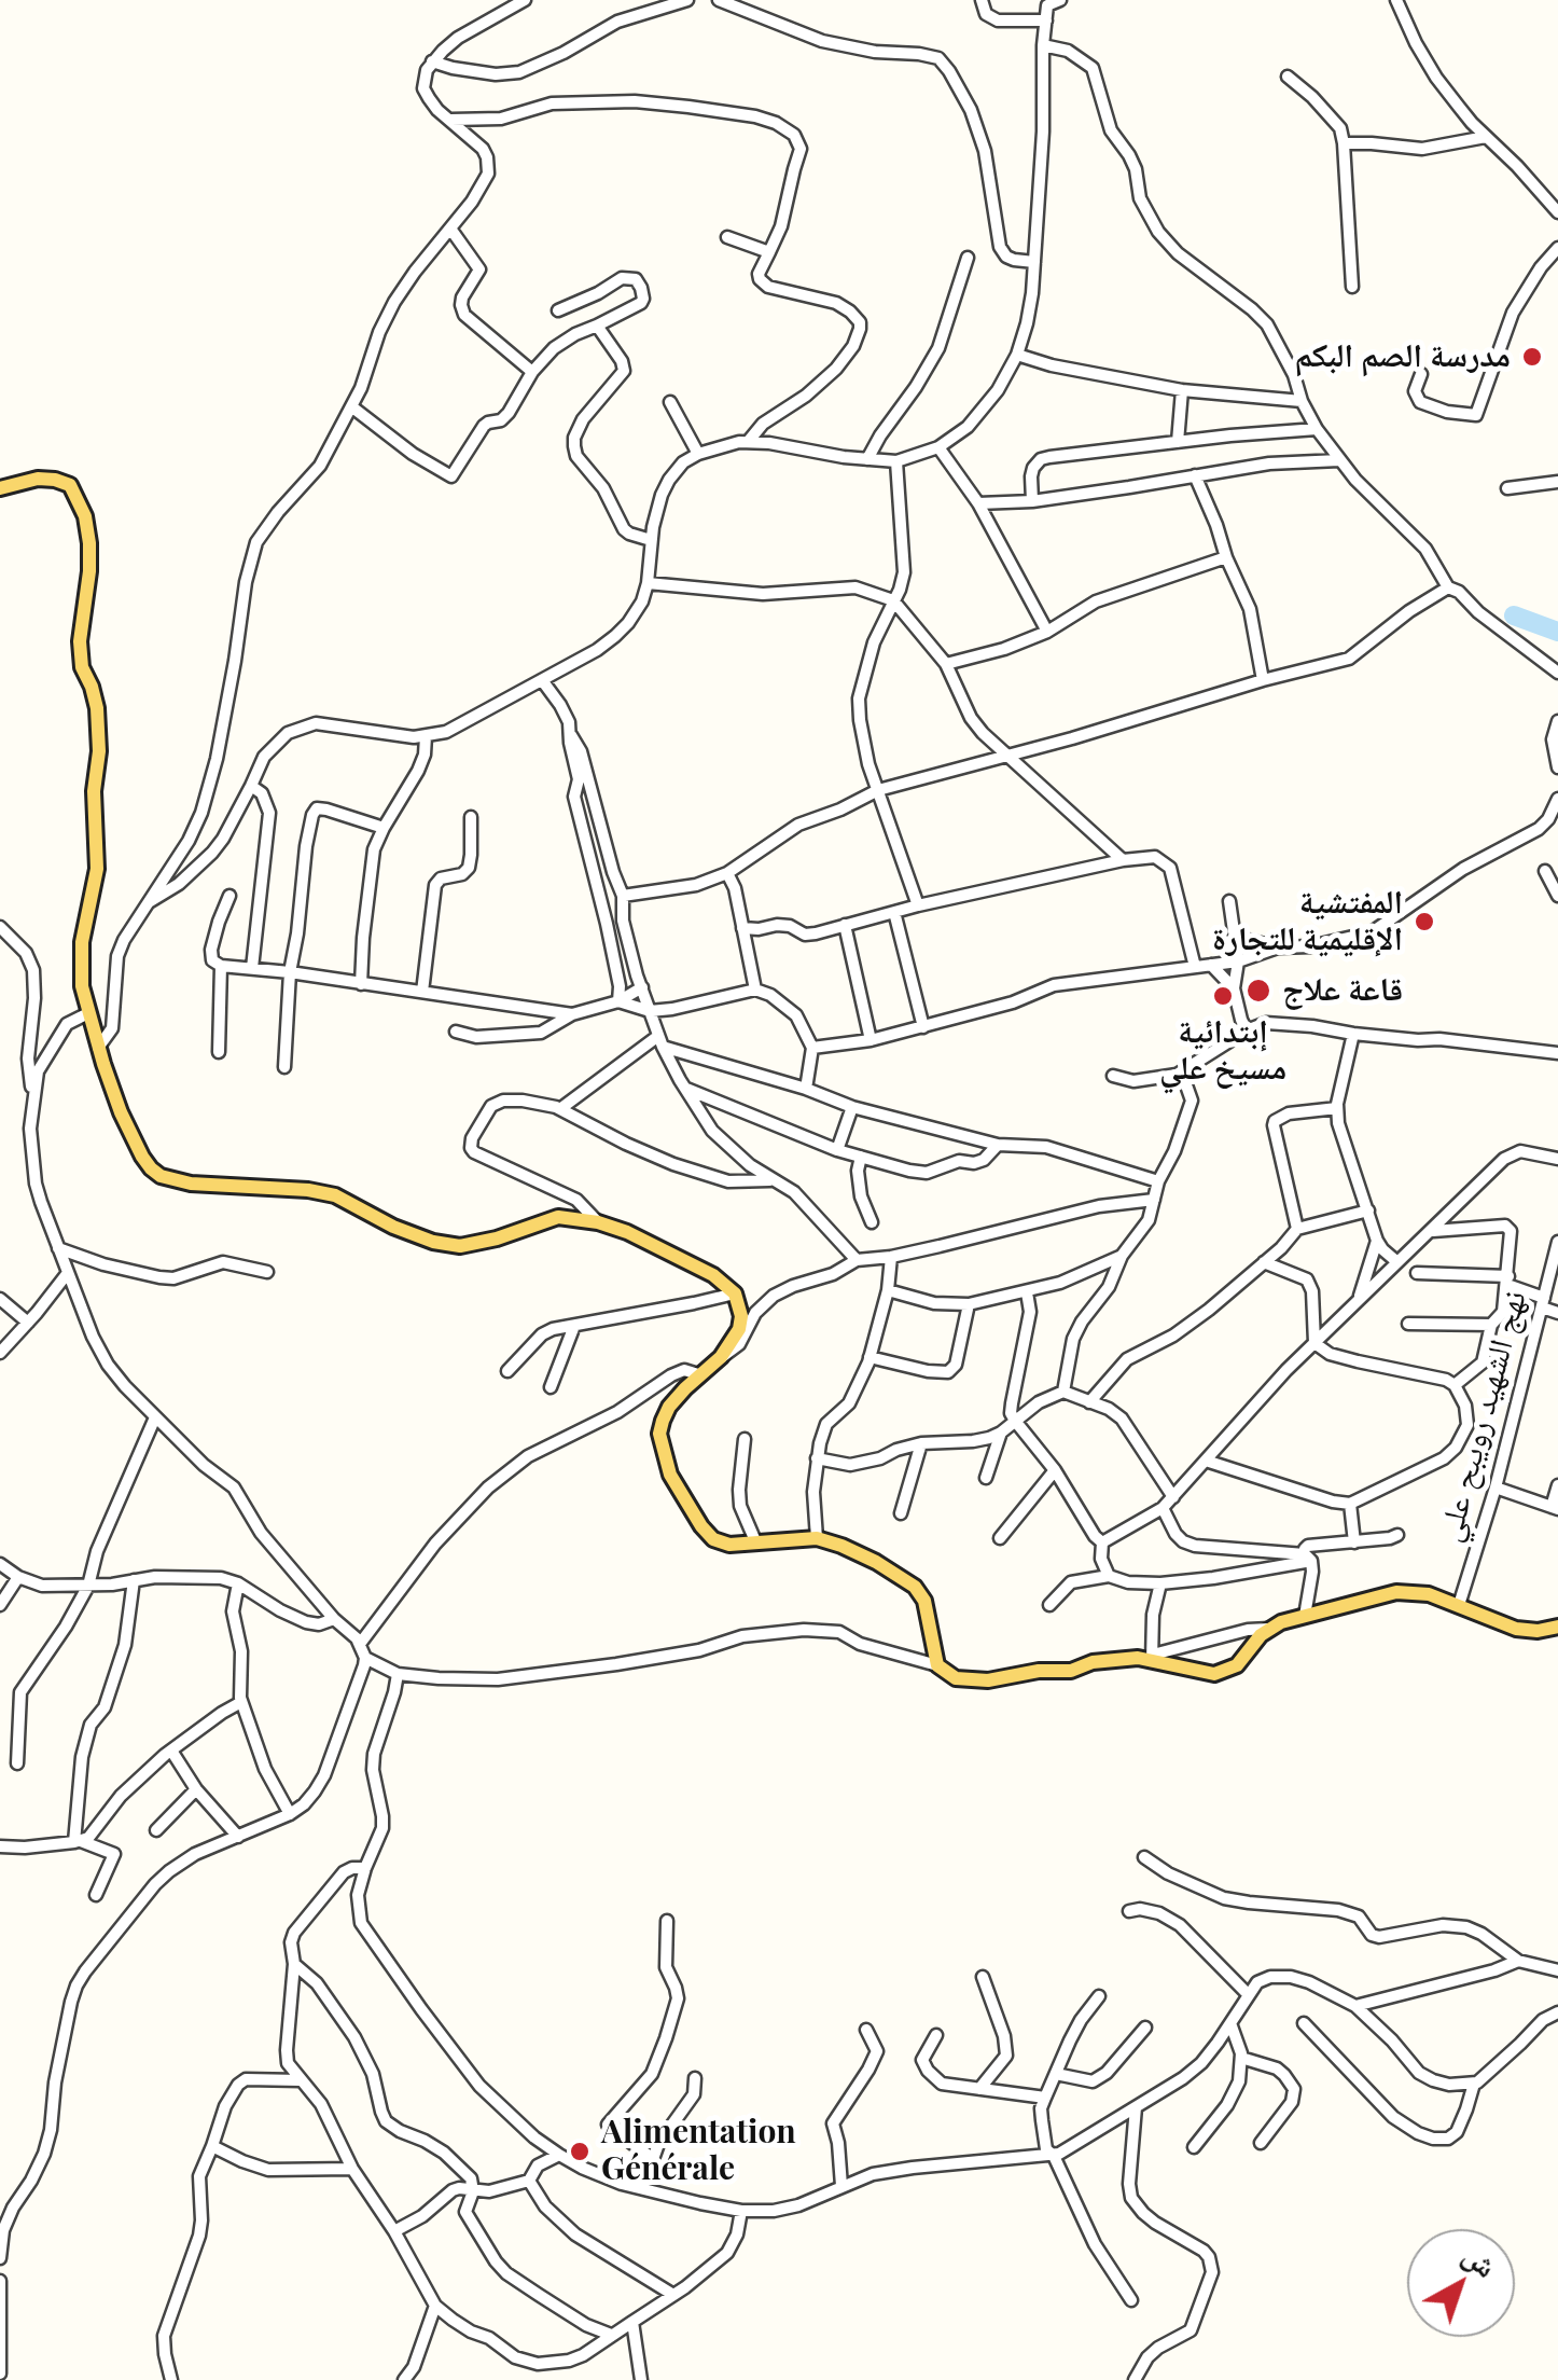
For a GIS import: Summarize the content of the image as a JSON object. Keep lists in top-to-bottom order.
{
  "streets": {
    "street": ["نهج الشهيد رويبح علي"]
  },
  "places": [
    "مدرسة الصم البكم",
    "المفتشية الإقليمية للتجارة",
    "قاعة علاج",
    "إبتدائية مسيخ علي",
    "Alimentation Générale"
  ],
  "north": "top right"
}
